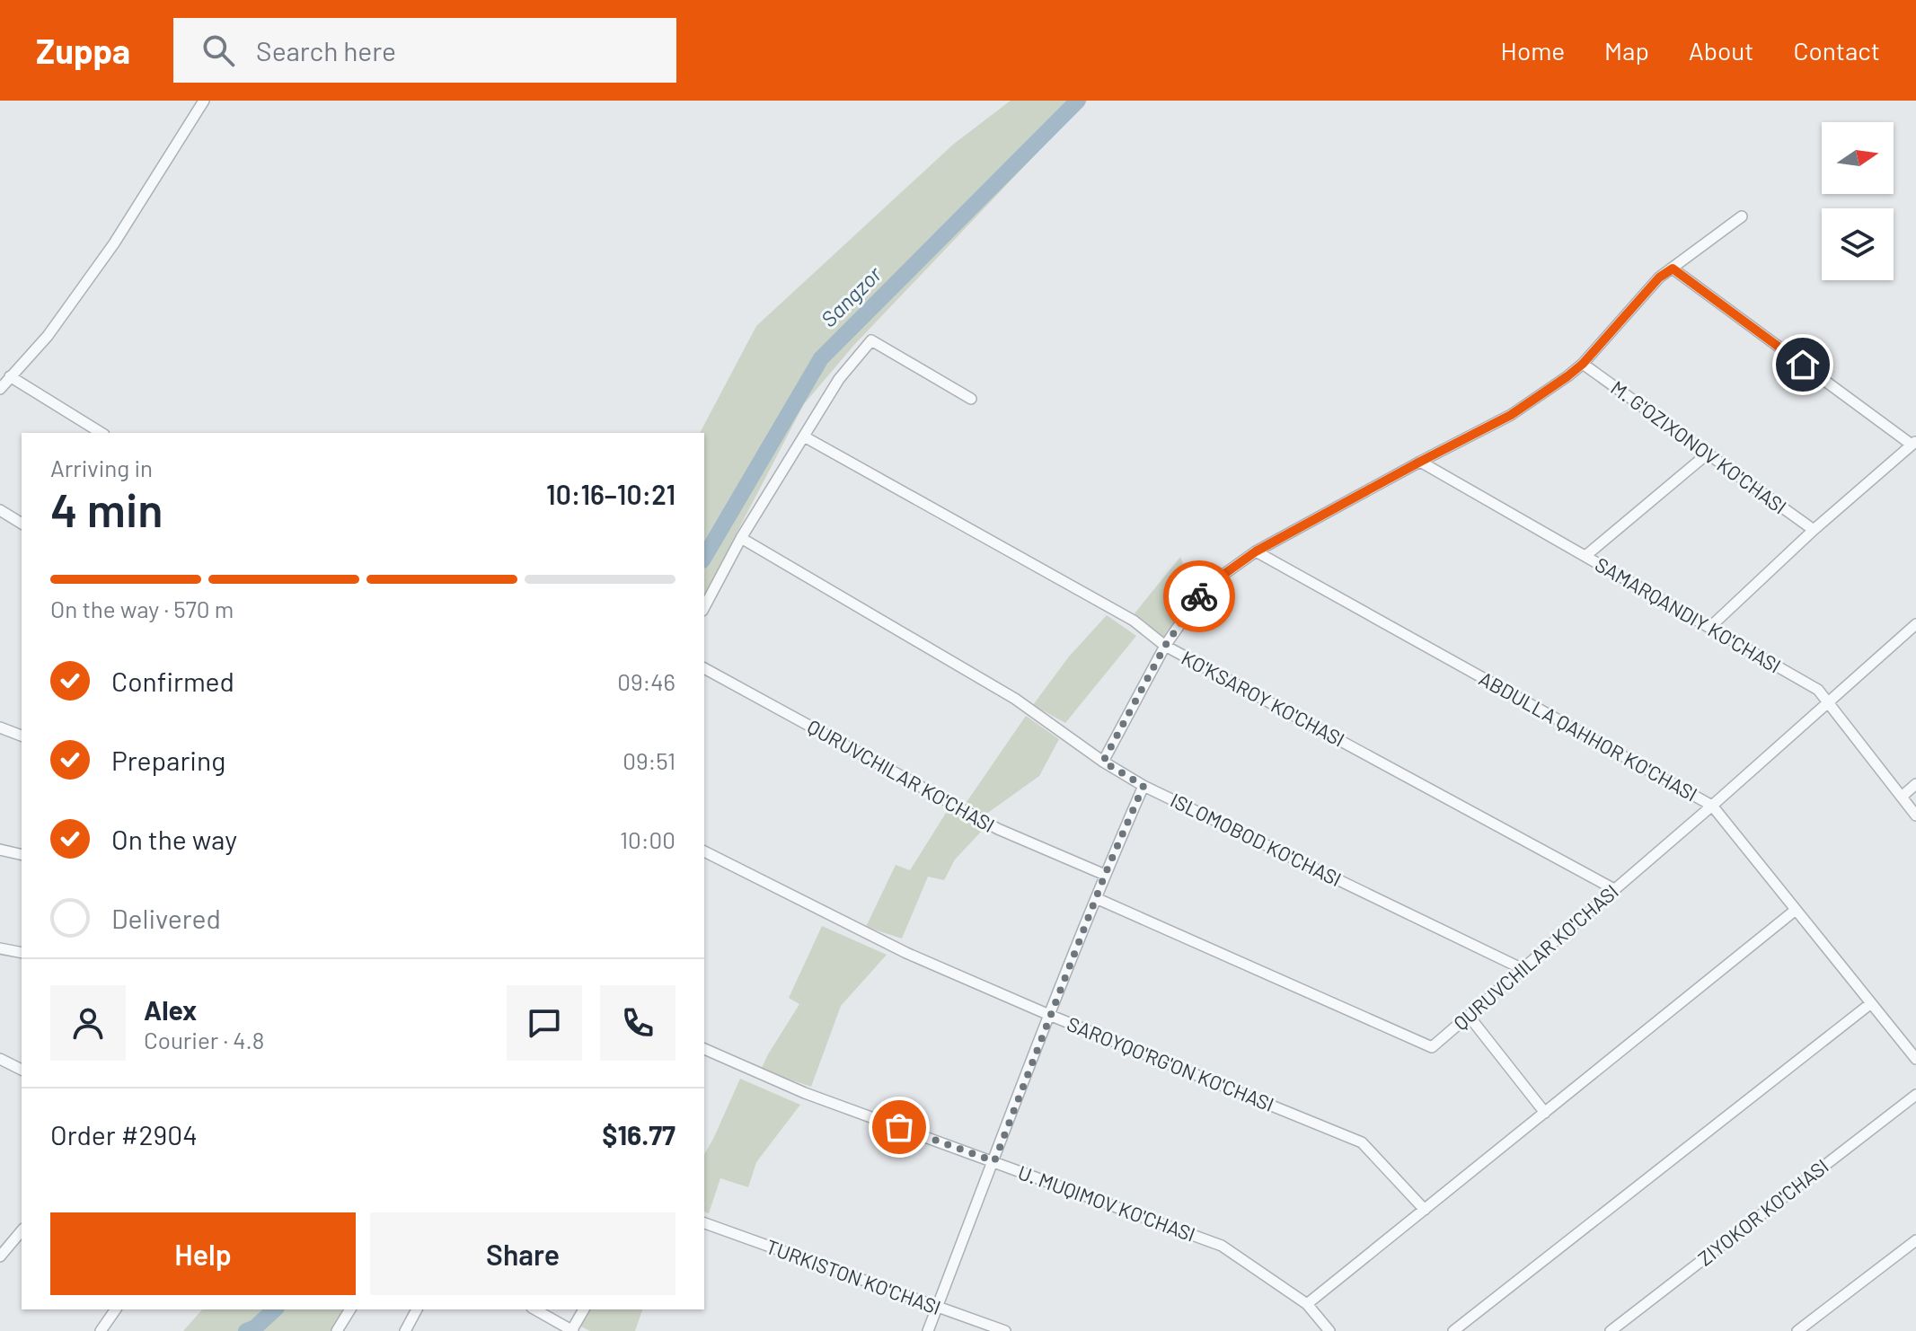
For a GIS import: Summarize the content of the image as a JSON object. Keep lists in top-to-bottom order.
{
  "streets": {
    "street": [
      "M. G'OZIXONOV KO'CHASI",
      "SAMARQANDIY KO'CHASI",
      "KO'KSAROY KO'CHASI",
      "ABDULLA QAHHOR KO'CHASI",
      "QURUVCHILAR KO'CHASI",
      "ISLOMOBOD KO'CHASI",
      "SAROYQO'RG'ON KO'CHASI",
      "U. MUQIMOV KO'CHASI",
      "ZIYOKOR KO'CHASI",
      "TURKISTON KO'CHASI"
    ]
  },
  "crossings": [
    ["SAMARQANDIY KO'CHASI", "QURUVCHILAR KO'CHASI"],
    ["KO'KSAROY KO'CHASI", "QURUVCHILAR KO'CHASI"],
    ["ABDULLA QAHHOR KO'CHASI", "QURUVCHILAR KO'CHASI"],
    ["QURUVCHILAR KO'CHASI", "ISLOMOBOD KO'CHASI"]
  ],
  "water": ["Sangzor"],
  "north": "right",
  "page": {
    "header": "Zuppa",
    "search": "Search here",
    "nav": [
      "Home",
      "Map",
      "About",
      "Contact"
    ],
    "heading": ["4 min", "Arriving in", "10:16–10:21"],
    "panel": [
      "Alex",
      "Courier · 4.8",
      "Order #2904",
      "$16.77"
    ],
    "bar": "On the way · 570 m",
    "list": [
      ["Confirmed", "09:46"],
      ["Preparing", "09:51"],
      ["On the way", "10:00"],
      "Delivered"
    ],
    "buttons": ["Help", "Share"]
  }
}
